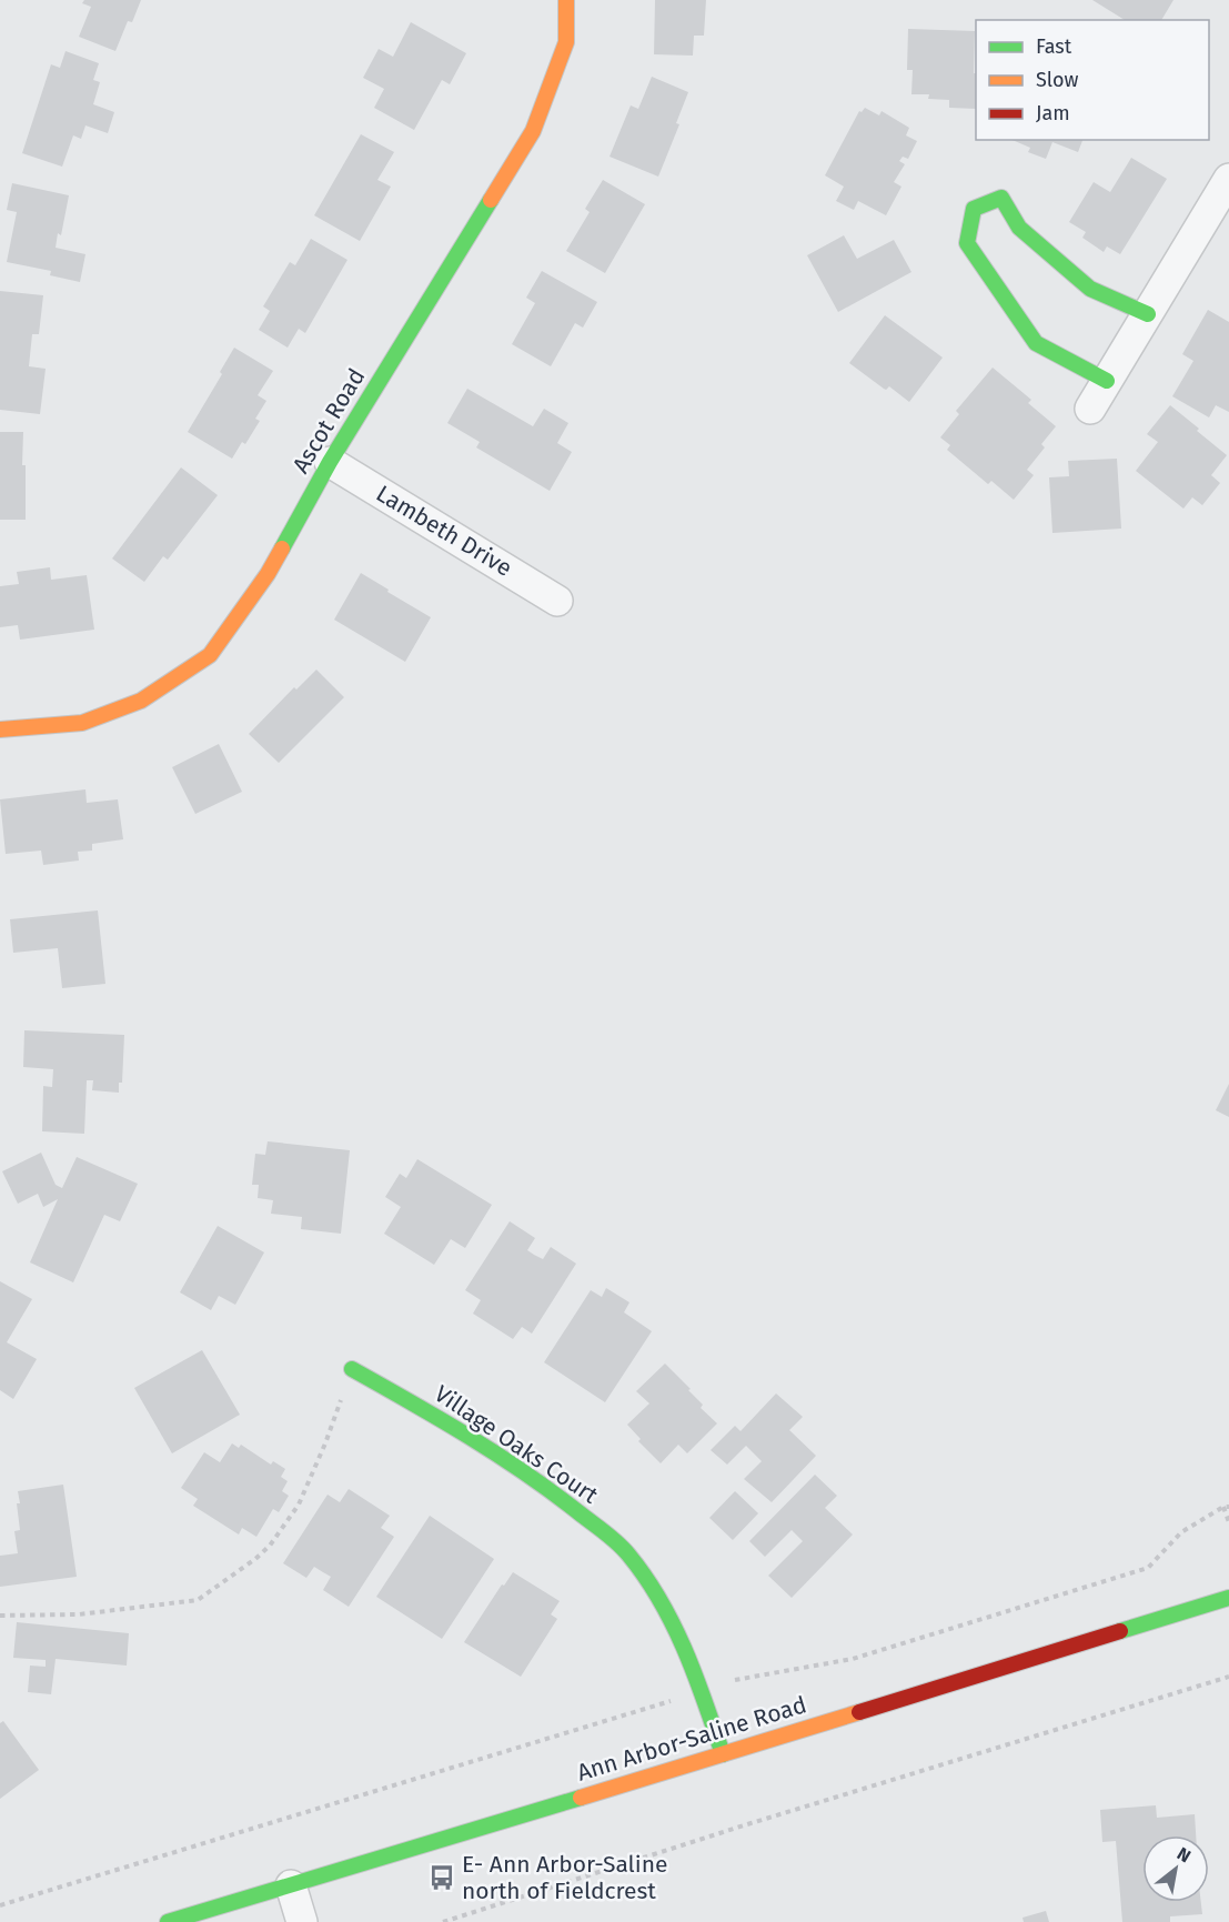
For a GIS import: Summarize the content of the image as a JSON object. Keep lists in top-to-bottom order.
{
  "streets": {
    "street": [
      "Ascot Road",
      "Lambeth Drive",
      "Village Oaks Court",
      "Ann Arbor-Saline Road"
    ]
  },
  "crossings": [
    ["Ascot Road", "Lambeth Drive"],
    ["Village Oaks Court", "Ann Arbor-Saline Road"]
  ],
  "places": {
    "bus stop": ["E- Ann Arbor-Saline north of Fieldcrest"]
  },
  "legend": ["Fast", "Slow", "Jam"],
  "north": "top right"
}
